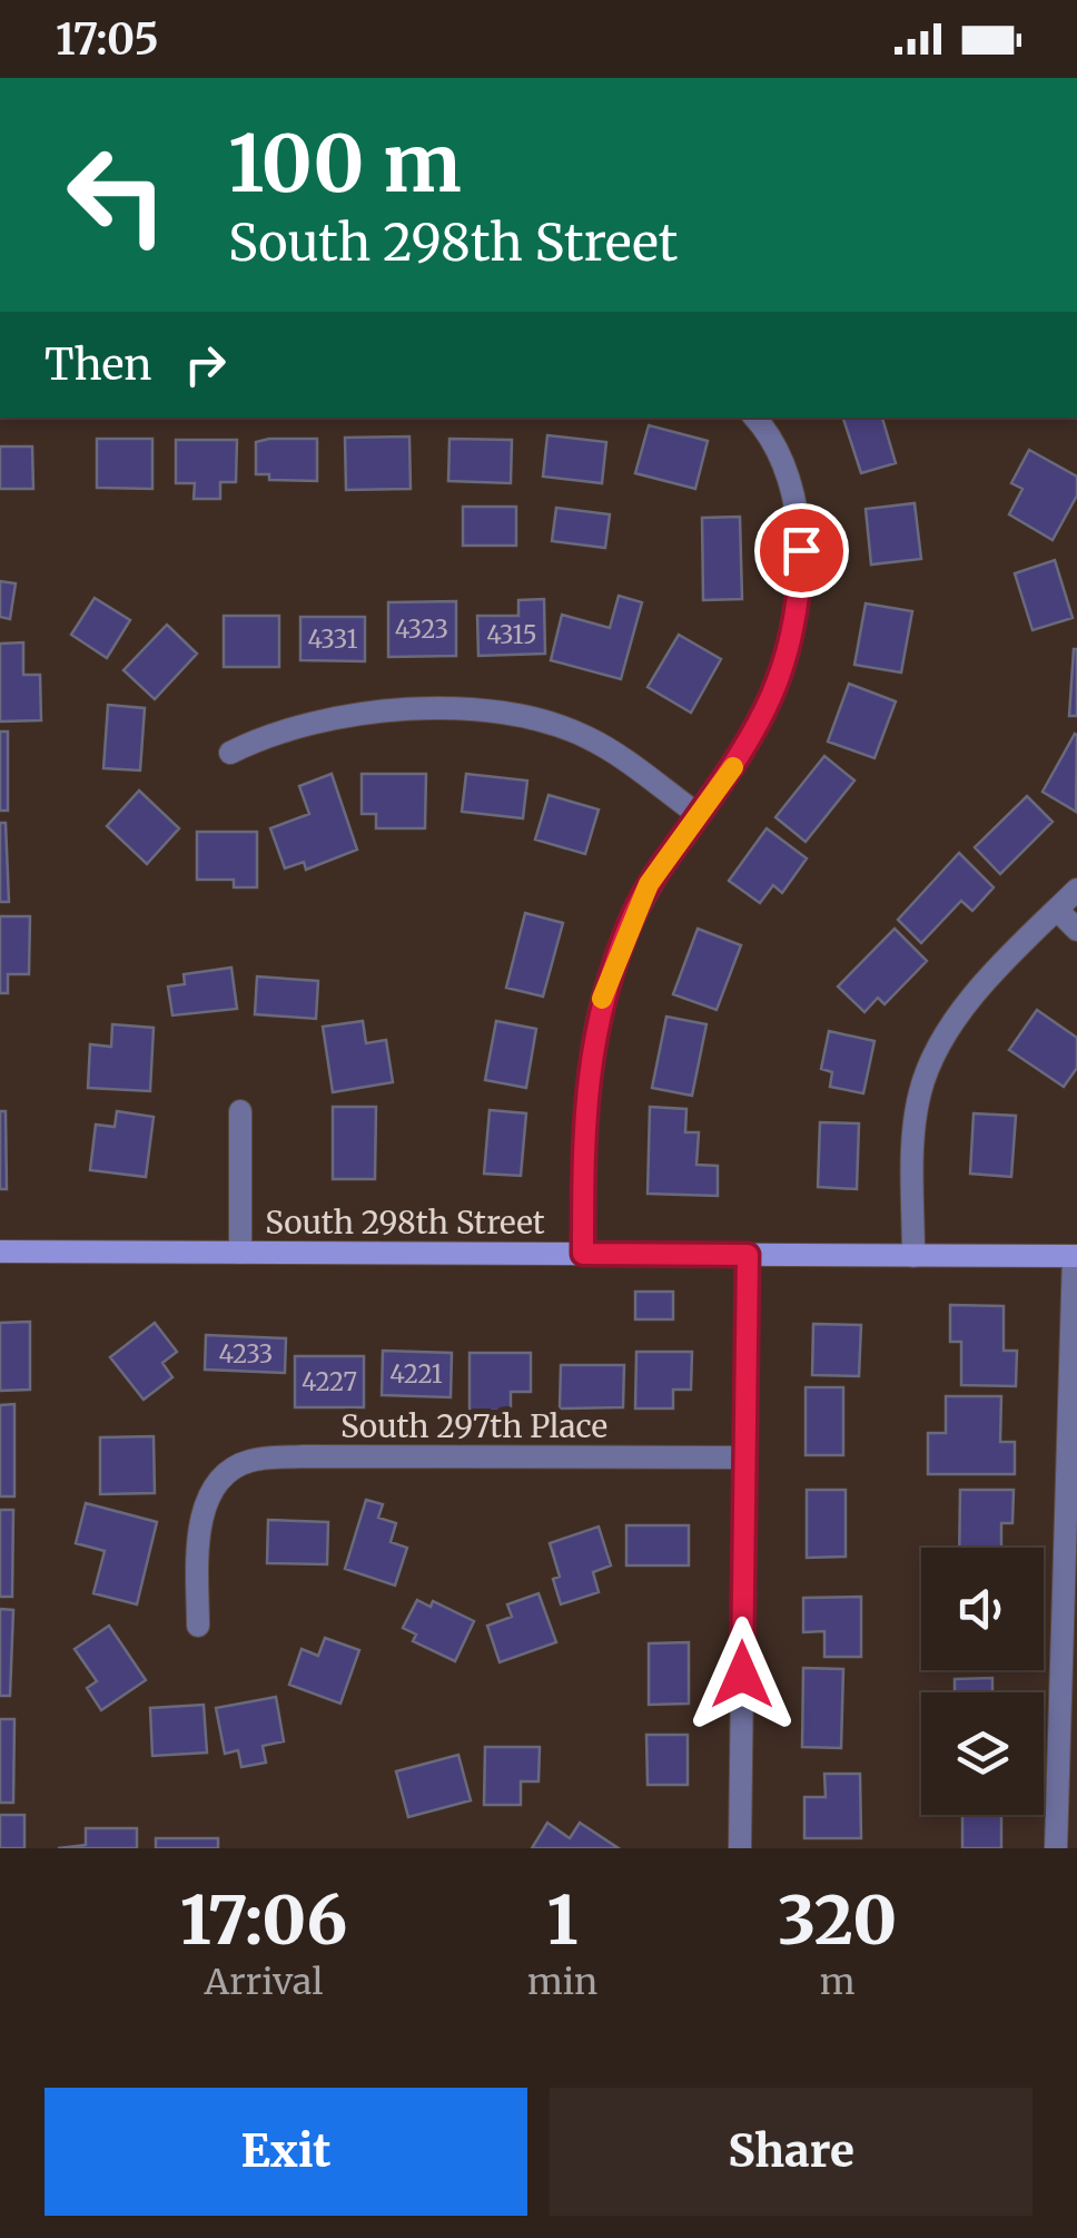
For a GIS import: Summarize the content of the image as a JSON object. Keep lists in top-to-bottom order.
{
  "streets": {
    "street": ["South 298th Street", "South 297th Place"]
  },
  "house_numbers": [
    "4323",
    "4315",
    "4331",
    "4233",
    "4221",
    "4227"
  ],
  "page": {
    "status": "17:05",
    "turn": ["100 m", "South 298th Street"],
    "then": "Then",
    "eta": [
      "17:06",
      "Arrival",
      "1",
      "min",
      "320",
      "m"
    ],
    "buttons": ["Exit", "Share"]
  }
}
